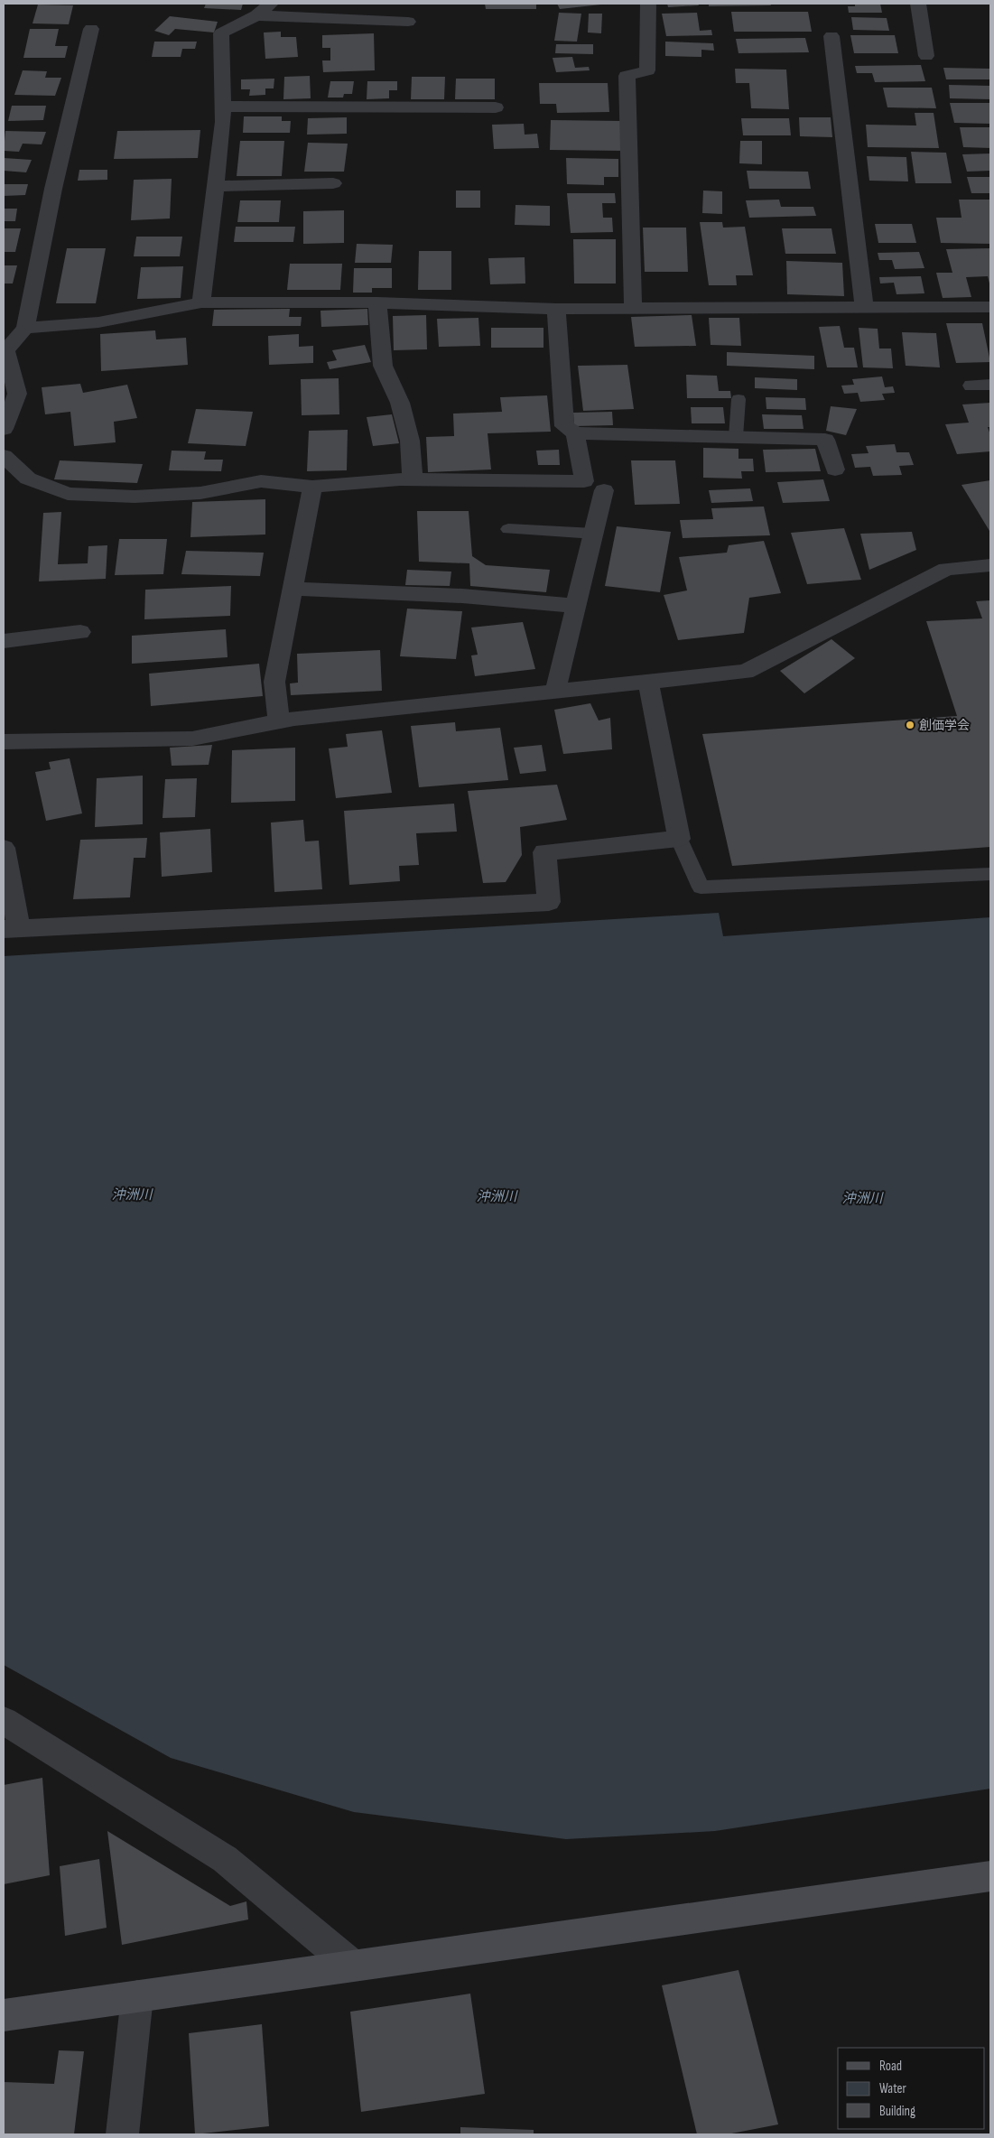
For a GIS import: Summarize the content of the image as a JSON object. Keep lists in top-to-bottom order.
{
  "water": ["沖洲川"],
  "places": ["創価学会"],
  "legend": ["Road", "Water", "Building"]
}
